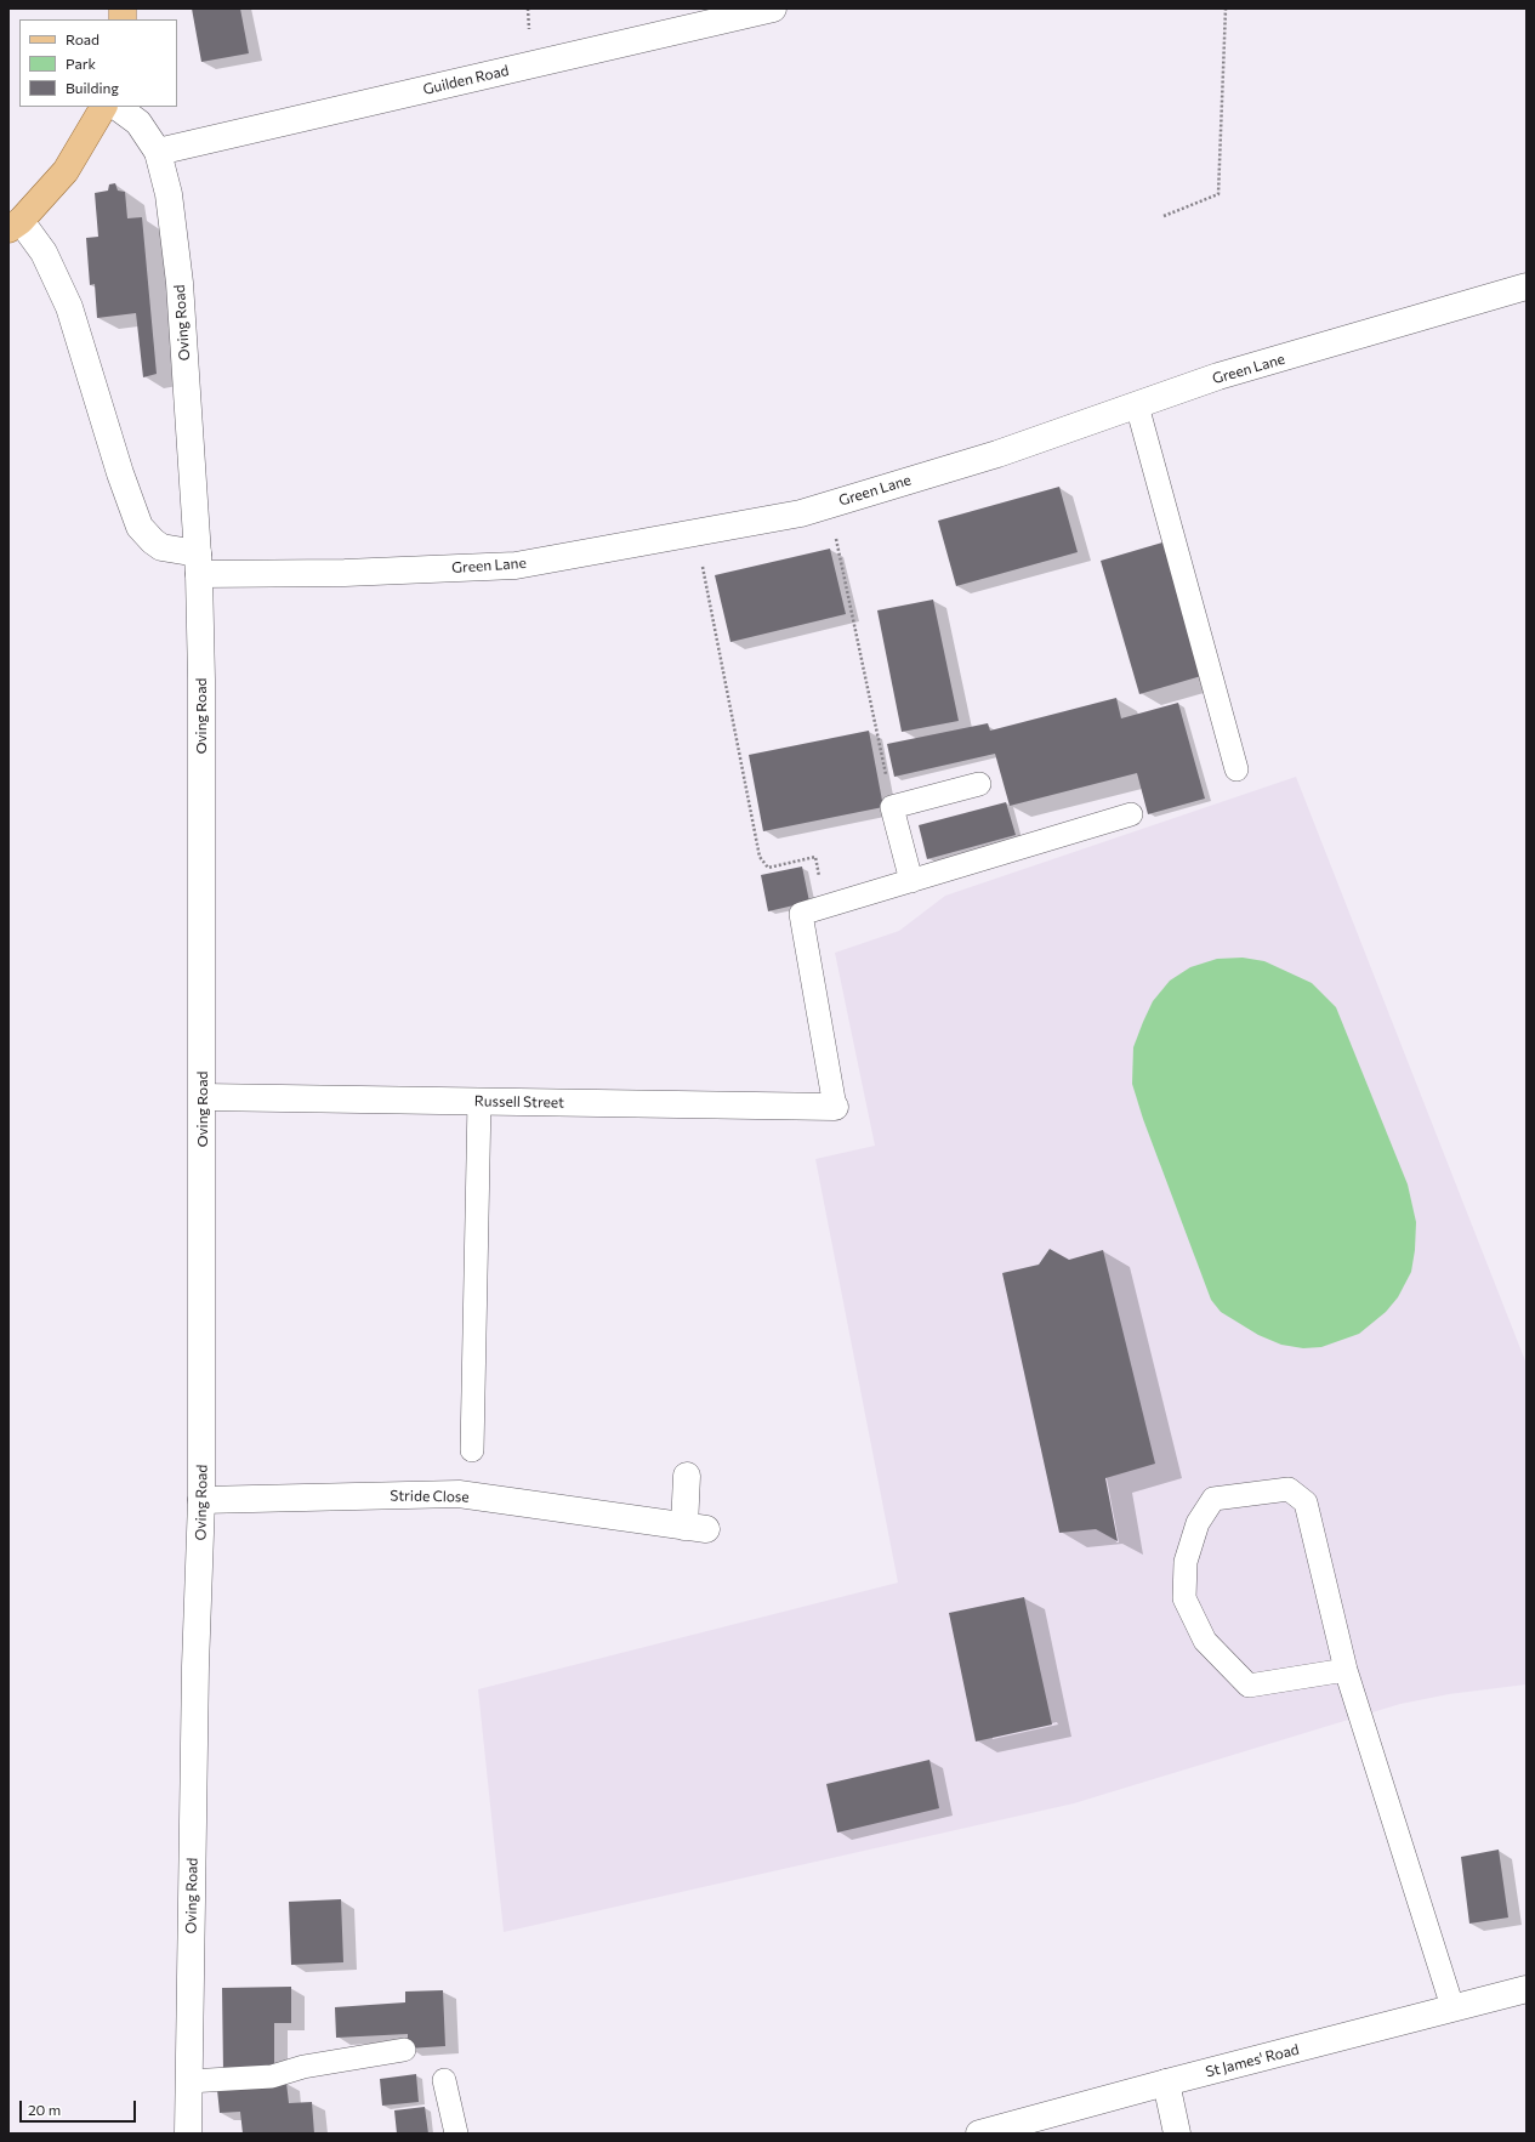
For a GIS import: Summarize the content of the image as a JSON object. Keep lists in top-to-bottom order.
{
  "streets": {
    "street": [
      "Guilden Road",
      "Oving Road",
      "Green Lane",
      "Russell Street",
      "Stride Close",
      "St James' Road"
    ]
  },
  "crossings": [
    ["Guilden Road", "Oving Road"],
    ["Oving Road", "Green Lane"],
    ["Oving Road", "Russell Street"],
    ["Oving Road", "Stride Close"]
  ],
  "legend": ["Road", "Park", "Building"],
  "scale_bar": "20 m"
}
